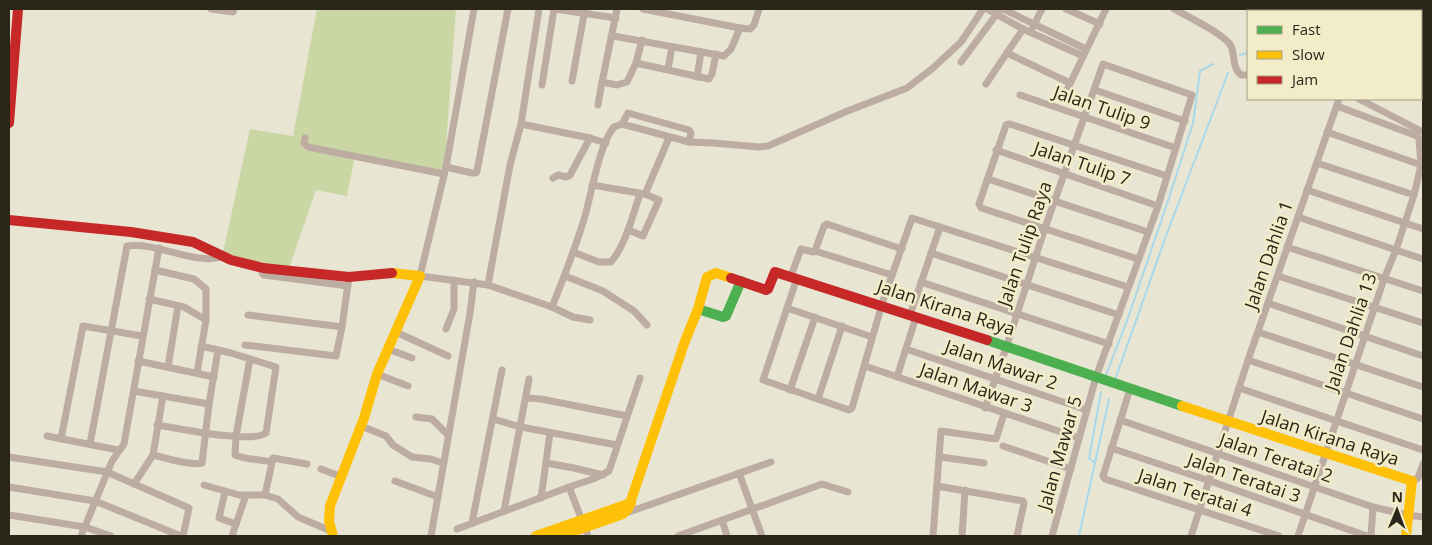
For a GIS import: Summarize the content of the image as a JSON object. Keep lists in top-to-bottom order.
{
  "streets": {
    "main road": ["Jalan Kirana Raya"],
    "street": [
      "Jalan Tulip 9",
      "Jalan Tulip 7",
      "Jalan Tulip Raya",
      "Jalan Dahlia 1",
      "Jalan Dahlia 13",
      "Jalan Mawar 2",
      "Jalan Mawar 3",
      "Jalan Mawar 5",
      "Jalan Teratai 2",
      "Jalan Teratai 3",
      "Jalan Teratai 4"
    ]
  },
  "crossings": [
    ["Jalan Tulip 9", "Jalan Tulip Raya"],
    ["Jalan Tulip 9", "Jalan Mawar 5"],
    ["Jalan Tulip 7", "Jalan Tulip Raya"],
    ["Jalan Tulip 7", "Jalan Mawar 5"],
    ["Jalan Tulip Raya", "Jalan Kirana Raya"],
    ["Jalan Tulip Raya", "Jalan Mawar 2"],
    ["Jalan Tulip Raya", "Jalan Mawar 3"],
    ["Jalan Tulip Raya", "Jalan Mawar 5"],
    ["Jalan Dahlia 1", "Jalan Kirana Raya"],
    ["Jalan Dahlia 1", "Jalan Teratai 2"],
    ["Jalan Dahlia 1", "Jalan Teratai 3"],
    ["Jalan Dahlia 1", "Jalan Teratai 4"],
    ["Jalan Kirana Raya", "Jalan Dahlia 13"],
    ["Jalan Kirana Raya", "Jalan Mawar 5"],
    ["Jalan Dahlia 13", "Jalan Teratai 2"],
    ["Jalan Dahlia 13", "Jalan Teratai 3"],
    ["Jalan Mawar 2", "Jalan Mawar 5"],
    ["Jalan Mawar 3", "Jalan Mawar 5"],
    ["Jalan Teratai 3", "Jalan Teratai 4"]
  ],
  "legend": ["Fast", "Slow", "Jam"],
  "north": "top"
}
